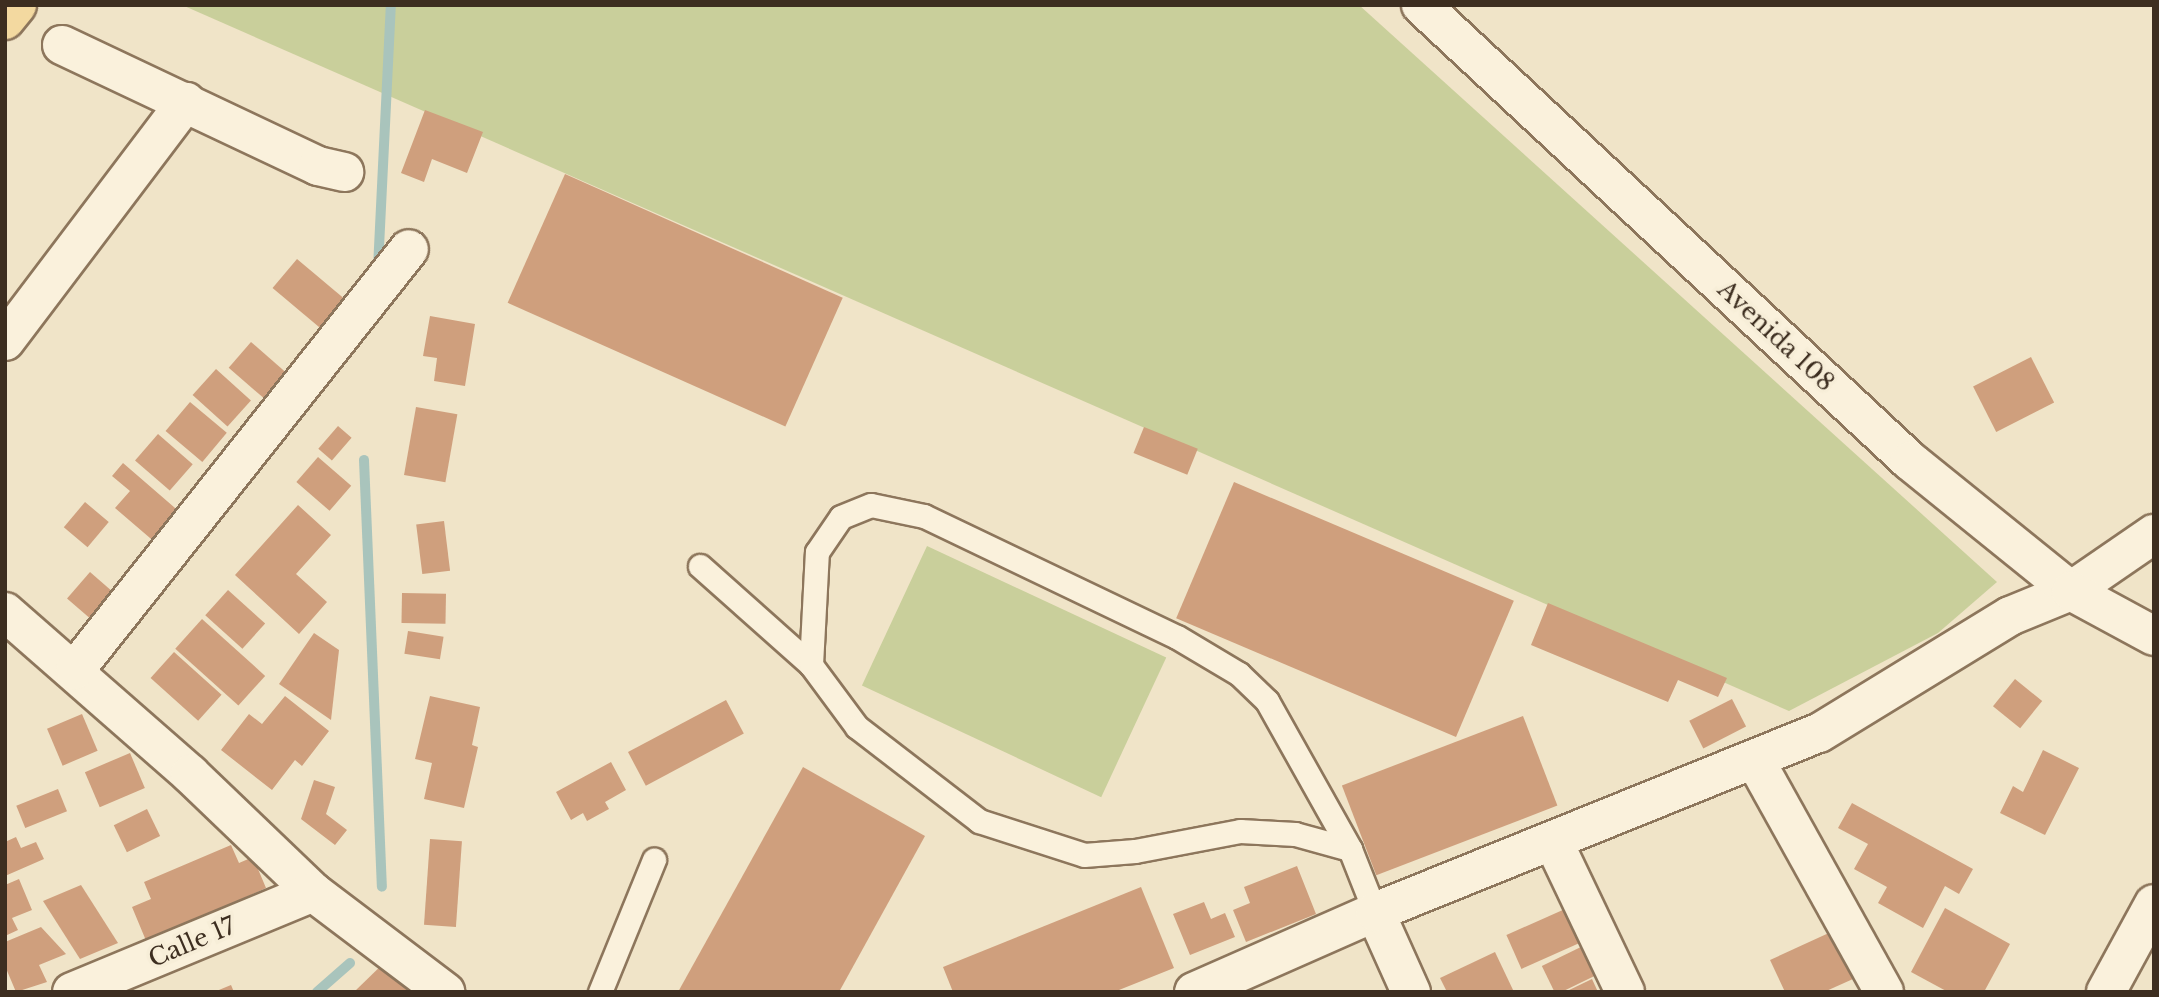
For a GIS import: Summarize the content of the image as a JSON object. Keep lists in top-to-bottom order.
{
  "streets": {
    "street": ["Avenida 108", "Calle 17"]
  }
}
